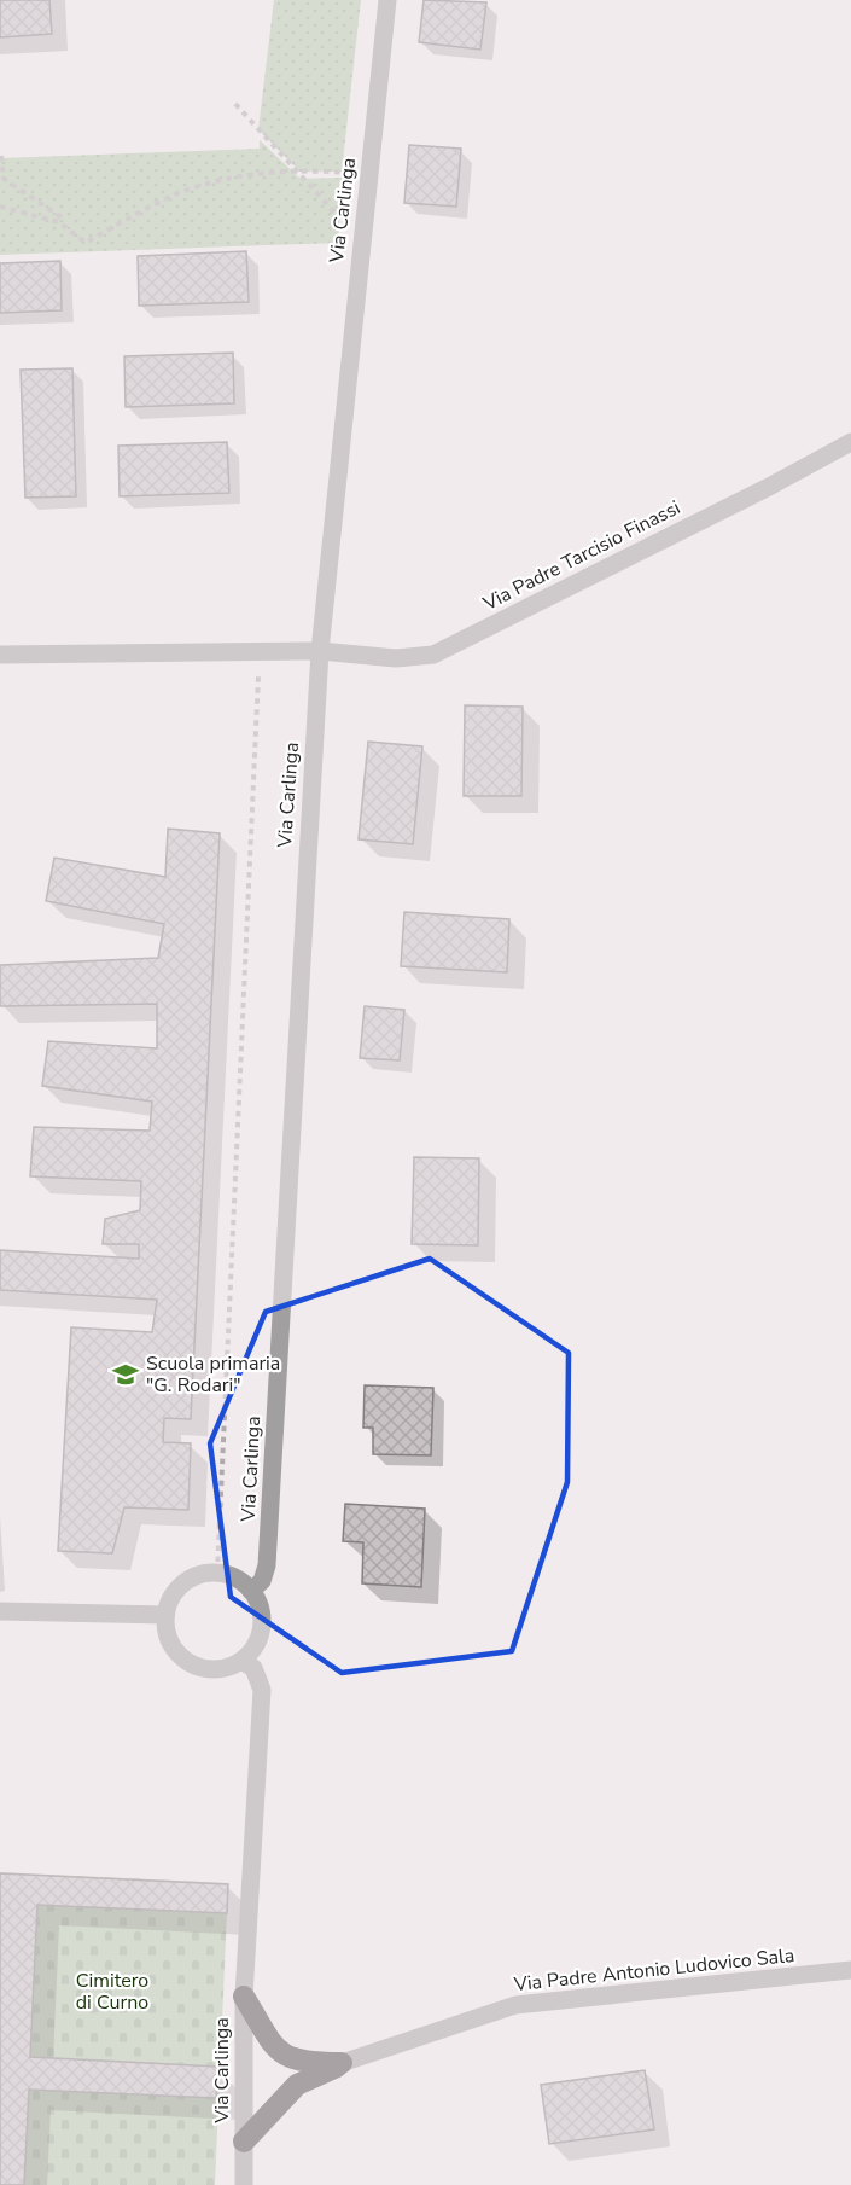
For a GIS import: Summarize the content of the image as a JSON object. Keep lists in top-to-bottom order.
{
  "streets": {
    "street": ["Via Carlinga", "Via Padre Tarcisio Finassi", "Via Padre Antonio Ludovico Sala"]
  },
  "crossings": [
    ["Via Carlinga", "Via Padre Tarcisio Finassi"]
  ],
  "parks": ["Cimitero di Curno"],
  "places": {
    "school or university": ["Scuola primaria \"G. Rodari\""]
  }
}
